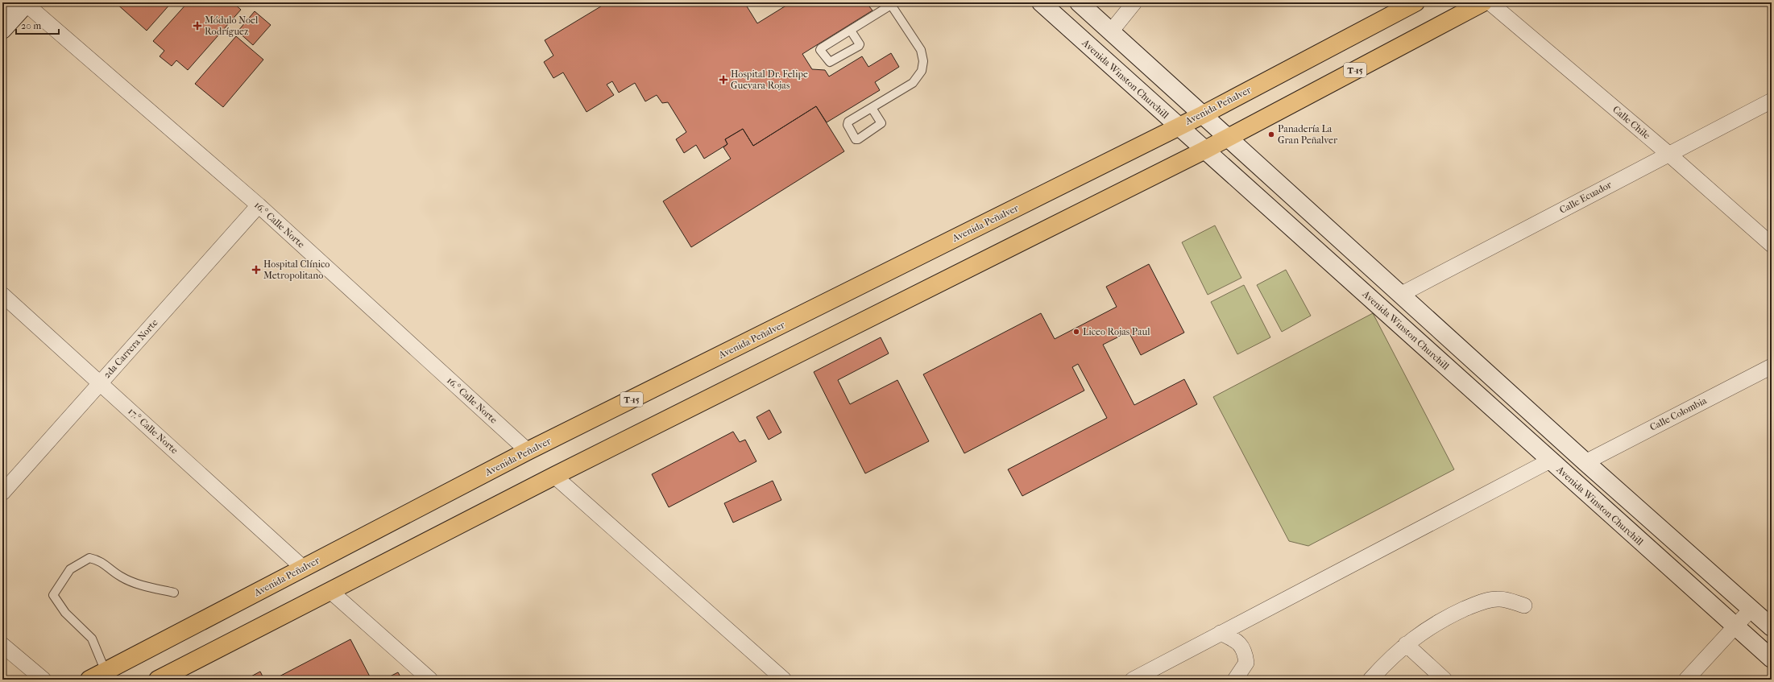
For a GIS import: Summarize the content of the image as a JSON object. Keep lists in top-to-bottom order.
{
  "streets": {
    "main road": ["T-15", "Avenida Peñalver"],
    "street": [
      "Avenida Winston Churchill",
      "Calle Chile",
      "Calle Ecuador",
      "16.° Calle Norte",
      "2da Carrera Norte",
      "Calle Colombia",
      "17.° Calle Norte"
    ]
  },
  "crossings": [
    ["T-15", "Avenida Winston Churchill"],
    ["Avenida Winston Churchill", "Avenida Peñalver"],
    ["Avenida Peñalver", "16.° Calle Norte"],
    ["Avenida Peñalver", "17.° Calle Norte"],
    ["Calle Chile", "Calle Ecuador"],
    ["16.° Calle Norte", "2da Carrera Norte"],
    ["2da Carrera Norte", "17.° Calle Norte"]
  ],
  "places": {
    "health": ["Módulo Noel Rodríguez", "Hospital Dr. Felipe Guevara Rojas", "Hospital Clínico Metropolitano"],
    "other": ["Panadería La Gran Peñalver", "Liceo Rojas Paul"]
  },
  "scale_bar": "20 m"
}
